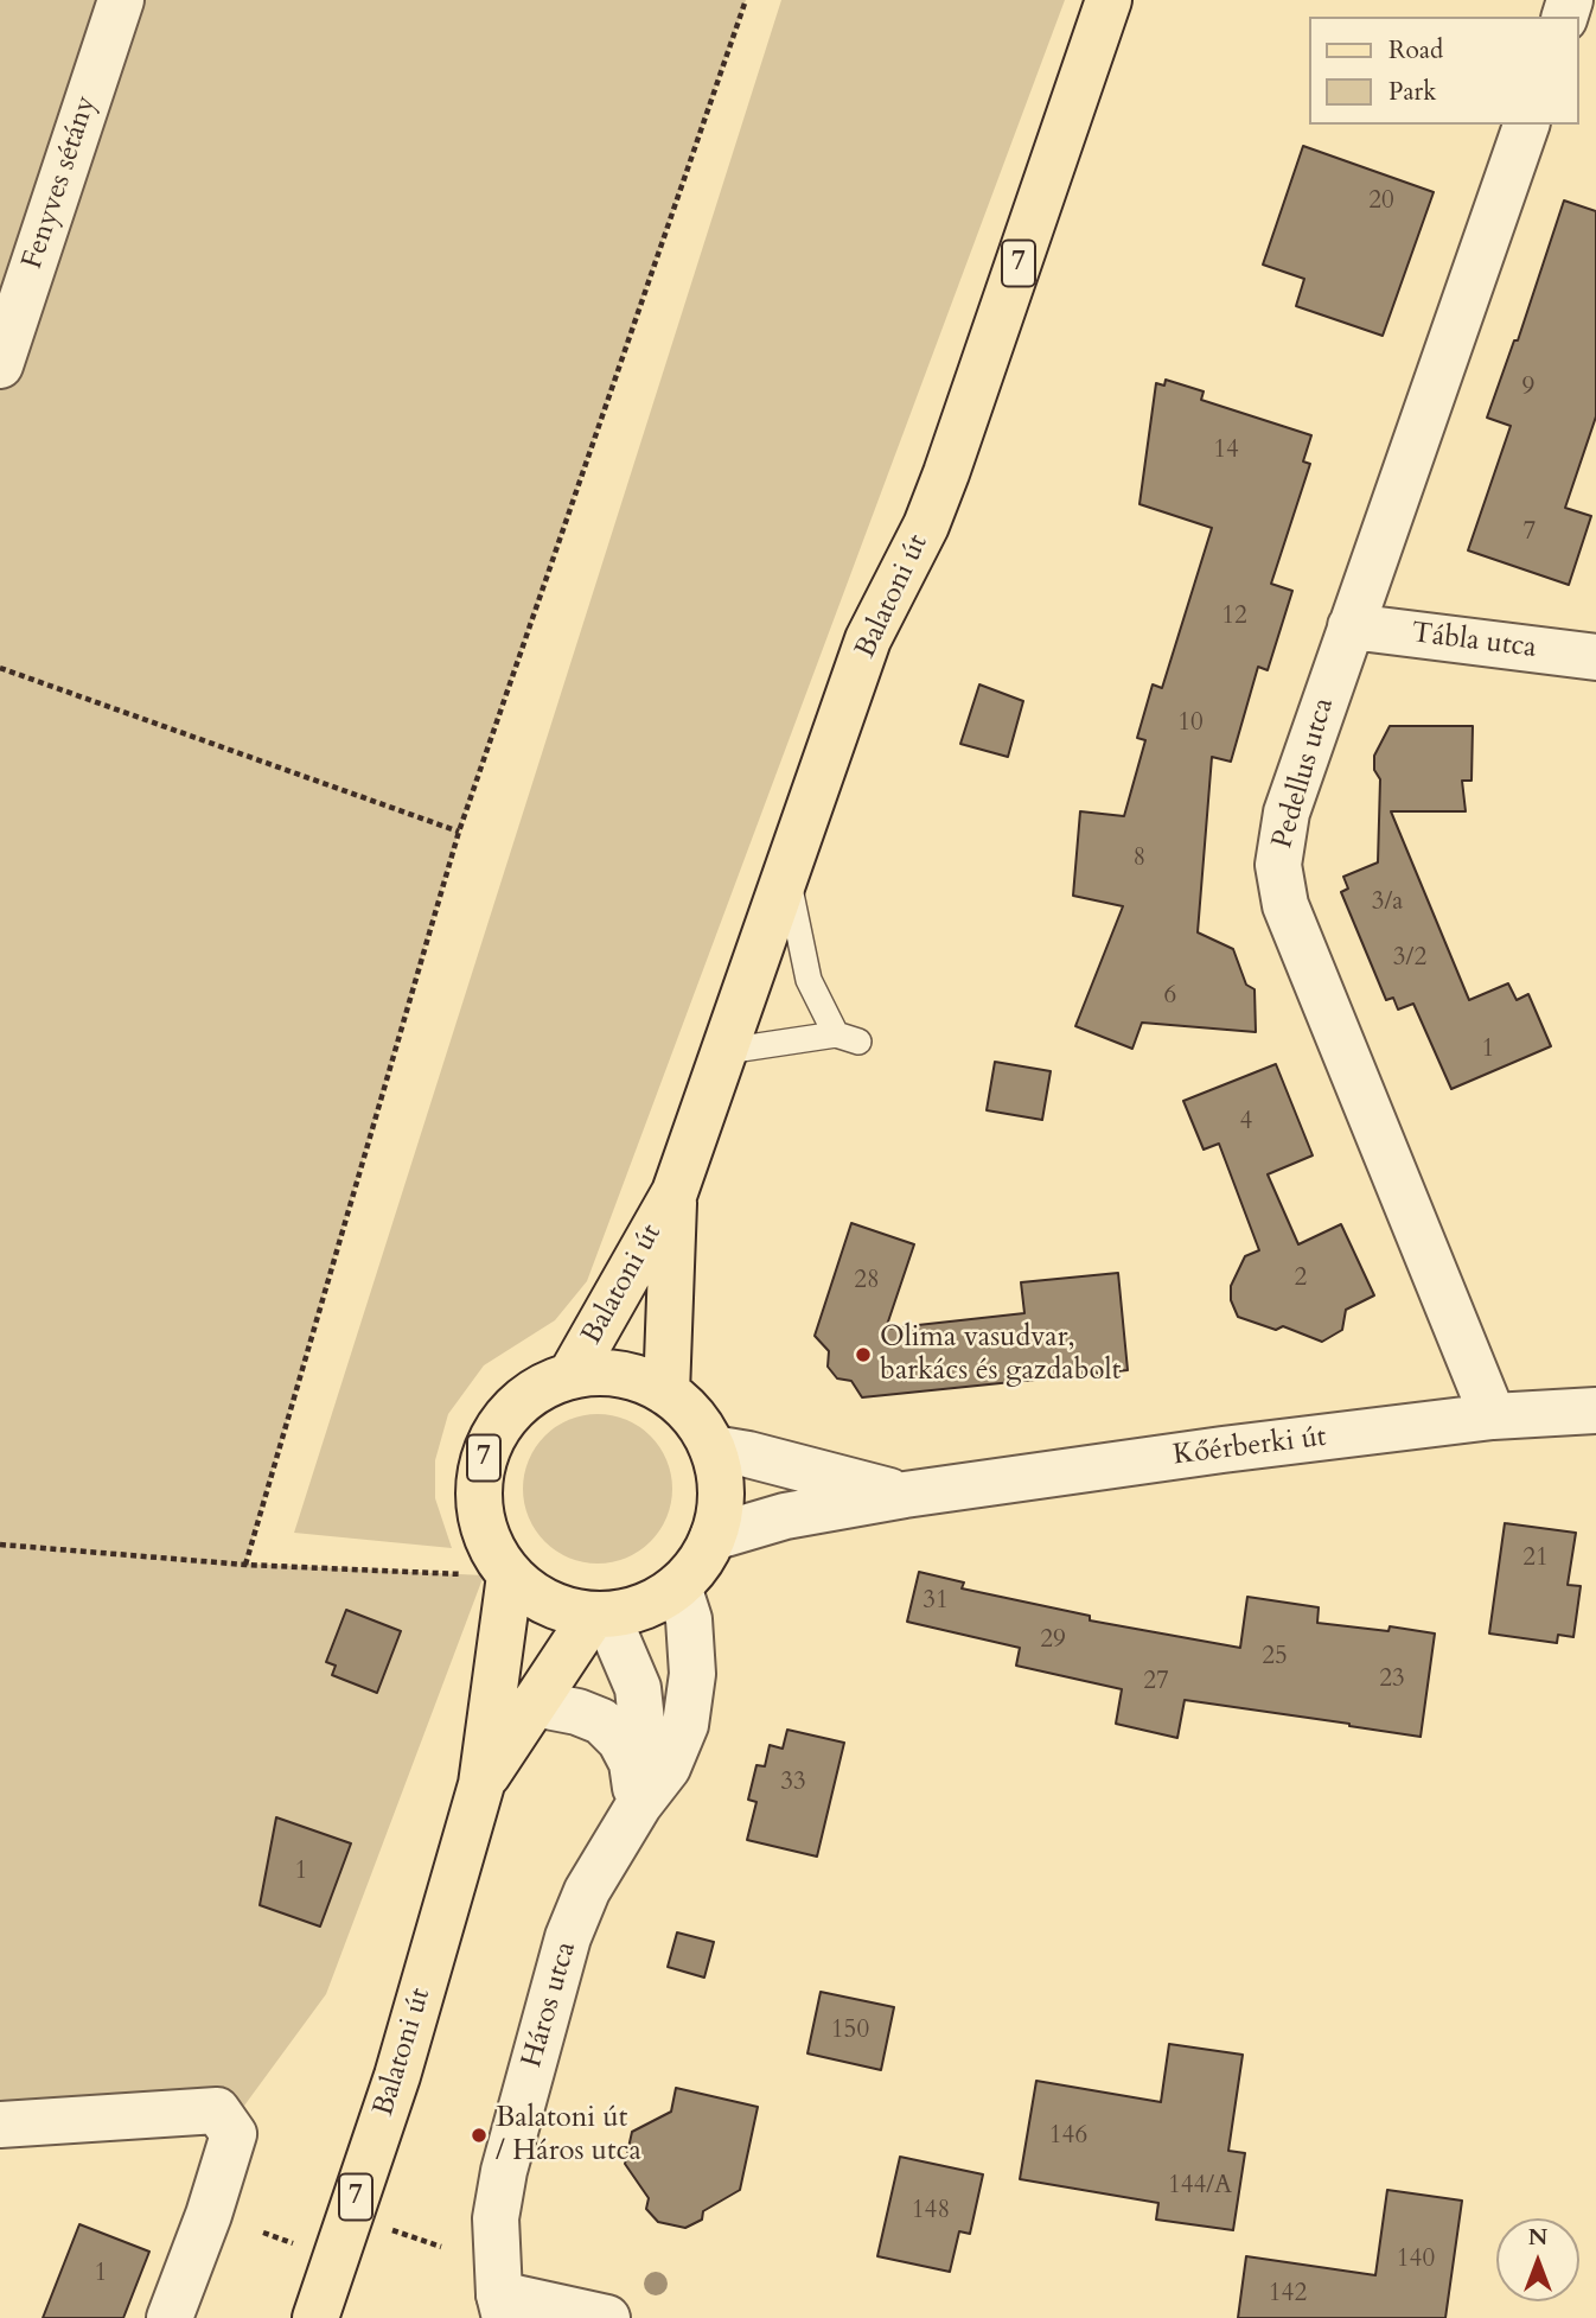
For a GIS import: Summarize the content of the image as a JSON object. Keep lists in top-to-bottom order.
{
  "streets": {
    "main road": ["7", "Balatoni út"],
    "street": [
      "Fenyves sétány",
      "Tábla utca",
      "Pedellus utca",
      "Kőérberki út",
      "Háros utca"
    ]
  },
  "crossings": [
    ["7", "Balatoni út"],
    ["7", "Kőérberki út"],
    ["7", "Háros utca"],
    ["Balatoni út", "Kőérberki út"],
    ["Balatoni út", "Háros utca"],
    ["Tábla utca", "Pedellus utca"],
    ["Pedellus utca", "Kőérberki út"],
    ["Kőérberki út", "Háros utca"]
  ],
  "places": ["Olima vasudvar, barkács és gazdabolt", "Balatoni út / Háros utca"],
  "house_numbers": [
    "20",
    "9",
    "14",
    "7",
    "12",
    "10",
    "8",
    "3/a",
    "3/2",
    "6",
    "1",
    "4",
    "2",
    "28",
    "21",
    "31",
    "29",
    "25",
    "23",
    "27",
    "33",
    "1",
    "150",
    "146",
    "144/A",
    "148",
    "140",
    "1",
    "142"
  ],
  "legend": ["Road", "Park"],
  "north": "top"
}
